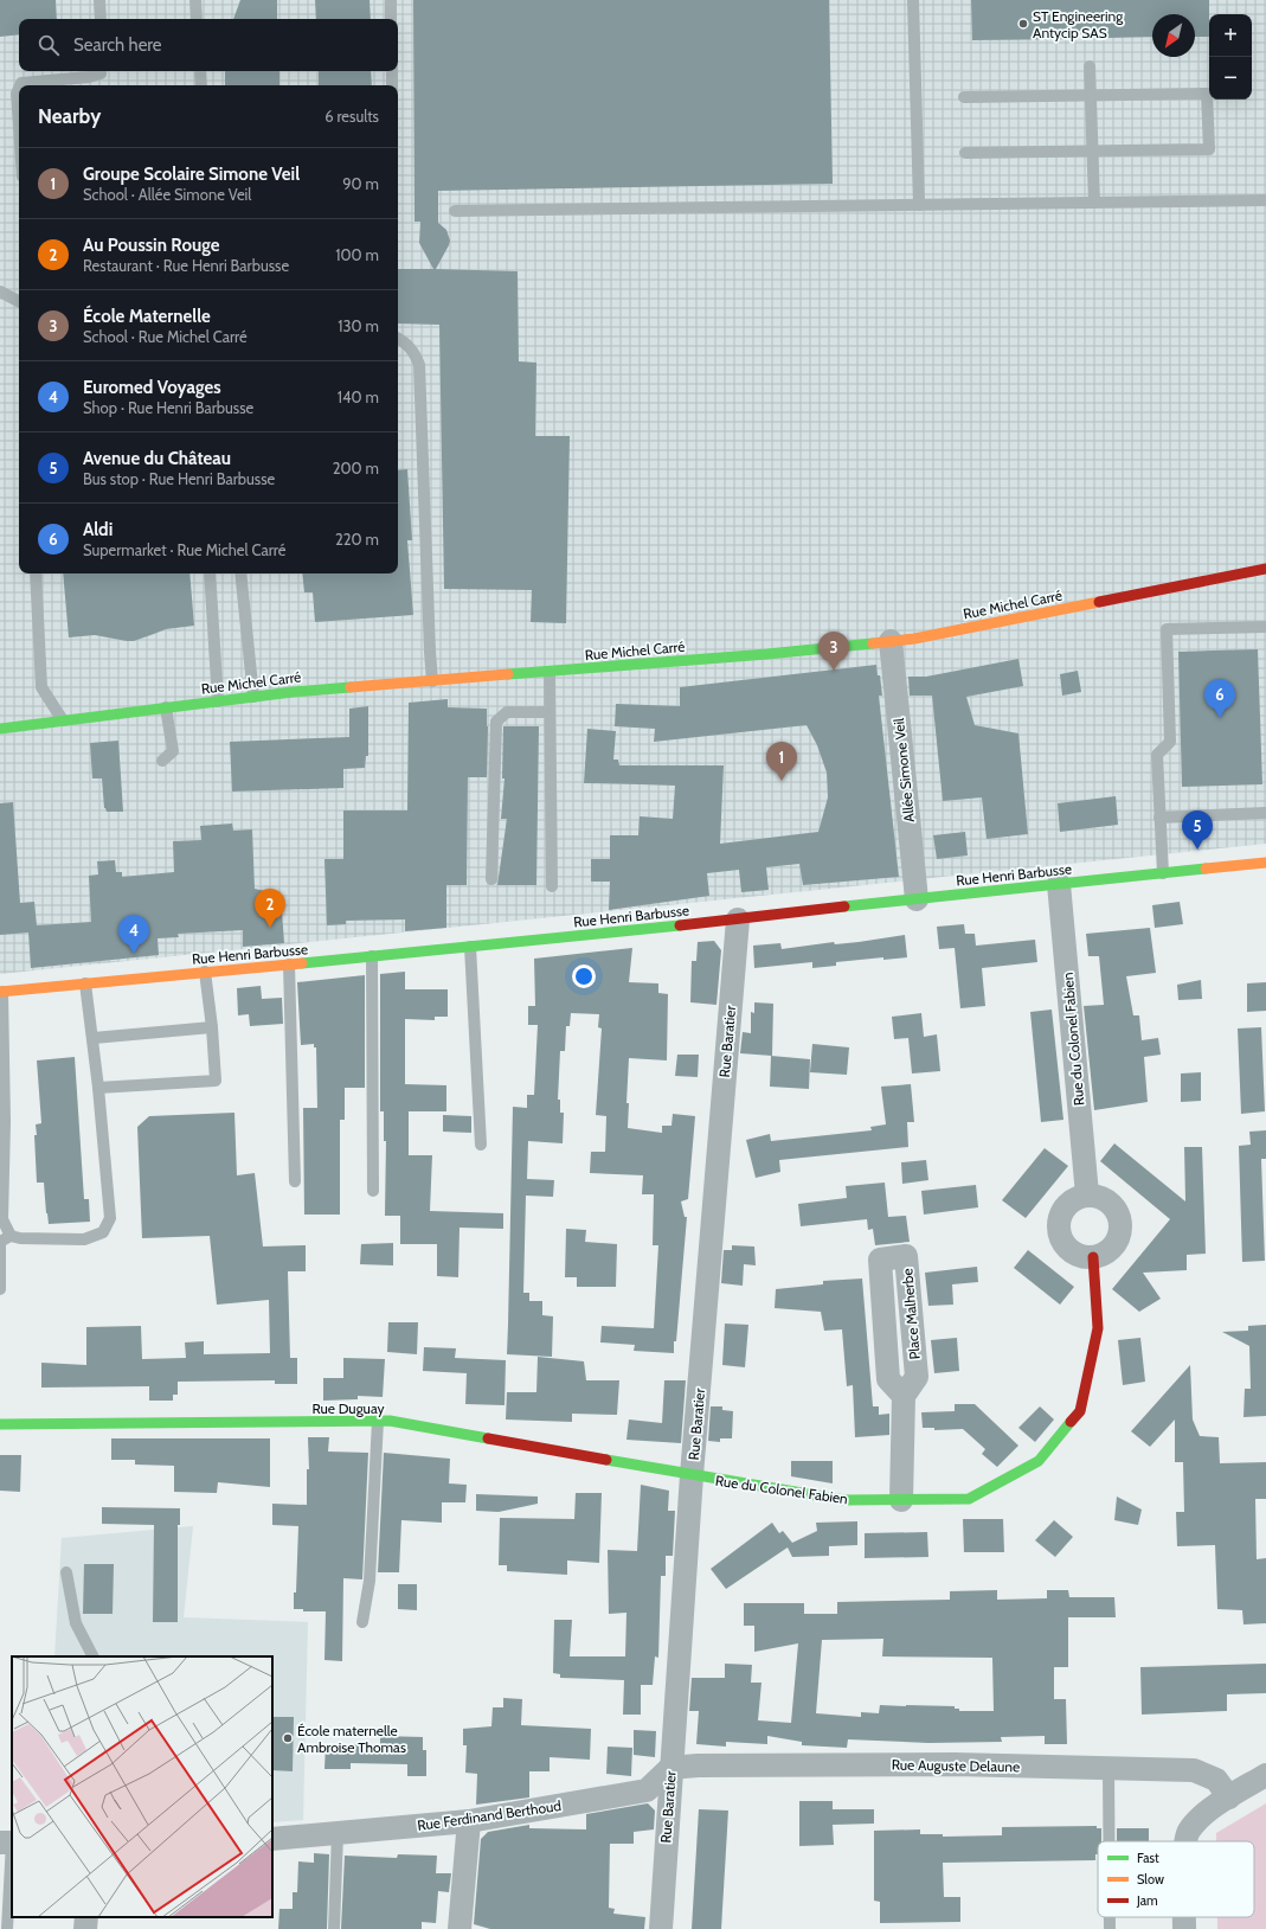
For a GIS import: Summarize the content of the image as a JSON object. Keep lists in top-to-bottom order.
{
  "streets": {
    "street": [
      "Rue Michel Carré",
      "Allée Simone Veil",
      "Rue Henri Barbusse",
      "Rue du Colonel Fabien",
      "Rue Baratier",
      "Place Malherbe",
      "Rue Duguay",
      "Rue Auguste Delaune",
      "Rue Ferdinand Berthoud"
    ]
  },
  "crossings": [
    ["Rue Michel Carré", "Allée Simone Veil"],
    ["Allée Simone Veil", "Rue Henri Barbusse"],
    ["Rue Henri Barbusse", "Rue du Colonel Fabien"],
    ["Rue Henri Barbusse", "Rue Baratier"],
    ["Rue du Colonel Fabien", "Rue Baratier"],
    ["Rue du Colonel Fabien", "Rue Duguay"],
    ["Rue Baratier", "Rue Duguay"],
    ["Rue Baratier", "Rue Auguste Delaune"],
    ["Rue Baratier", "Rue Ferdinand Berthoud"],
    ["Rue Auguste Delaune", "Rue Ferdinand Berthoud"]
  ],
  "places": ["ST Engineering Antycip SAS", "École maternelle Ambroise Thomas"],
  "legend": ["Fast", "Slow", "Jam"],
  "north": "bottom left",
  "page": {
    "map_buttons": ["+", "−"],
    "search": "Search here",
    "heading": ["Nearby", "6 results"],
    "list": [
      {
        "mark": "1",
        "name": "Groupe Scolaire Simone Veil",
        "note": "School · Allée Simone Veil",
        "value": "90 m"
      },
      {
        "mark": "2",
        "name": "Au Poussin Rouge",
        "note": "Restaurant · Rue Henri Barbusse",
        "value": "100 m"
      },
      {
        "mark": "3",
        "name": "École Maternelle",
        "note": "School · Rue Michel Carré",
        "value": "130 m"
      },
      {
        "mark": "4",
        "name": "Euromed Voyages",
        "note": "Shop · Rue Henri Barbusse",
        "value": "140 m"
      },
      {
        "mark": "5",
        "name": "Avenue du Château",
        "note": "Bus stop · Rue Henri Barbusse",
        "value": "200 m"
      },
      {
        "mark": "6",
        "name": "Aldi",
        "note": "Supermarket · Rue Michel Carré",
        "value": "220 m"
      }
    ],
    "pins": [
      "3",
      "6",
      "1",
      "5",
      "2",
      "4"
    ]
  }
}
